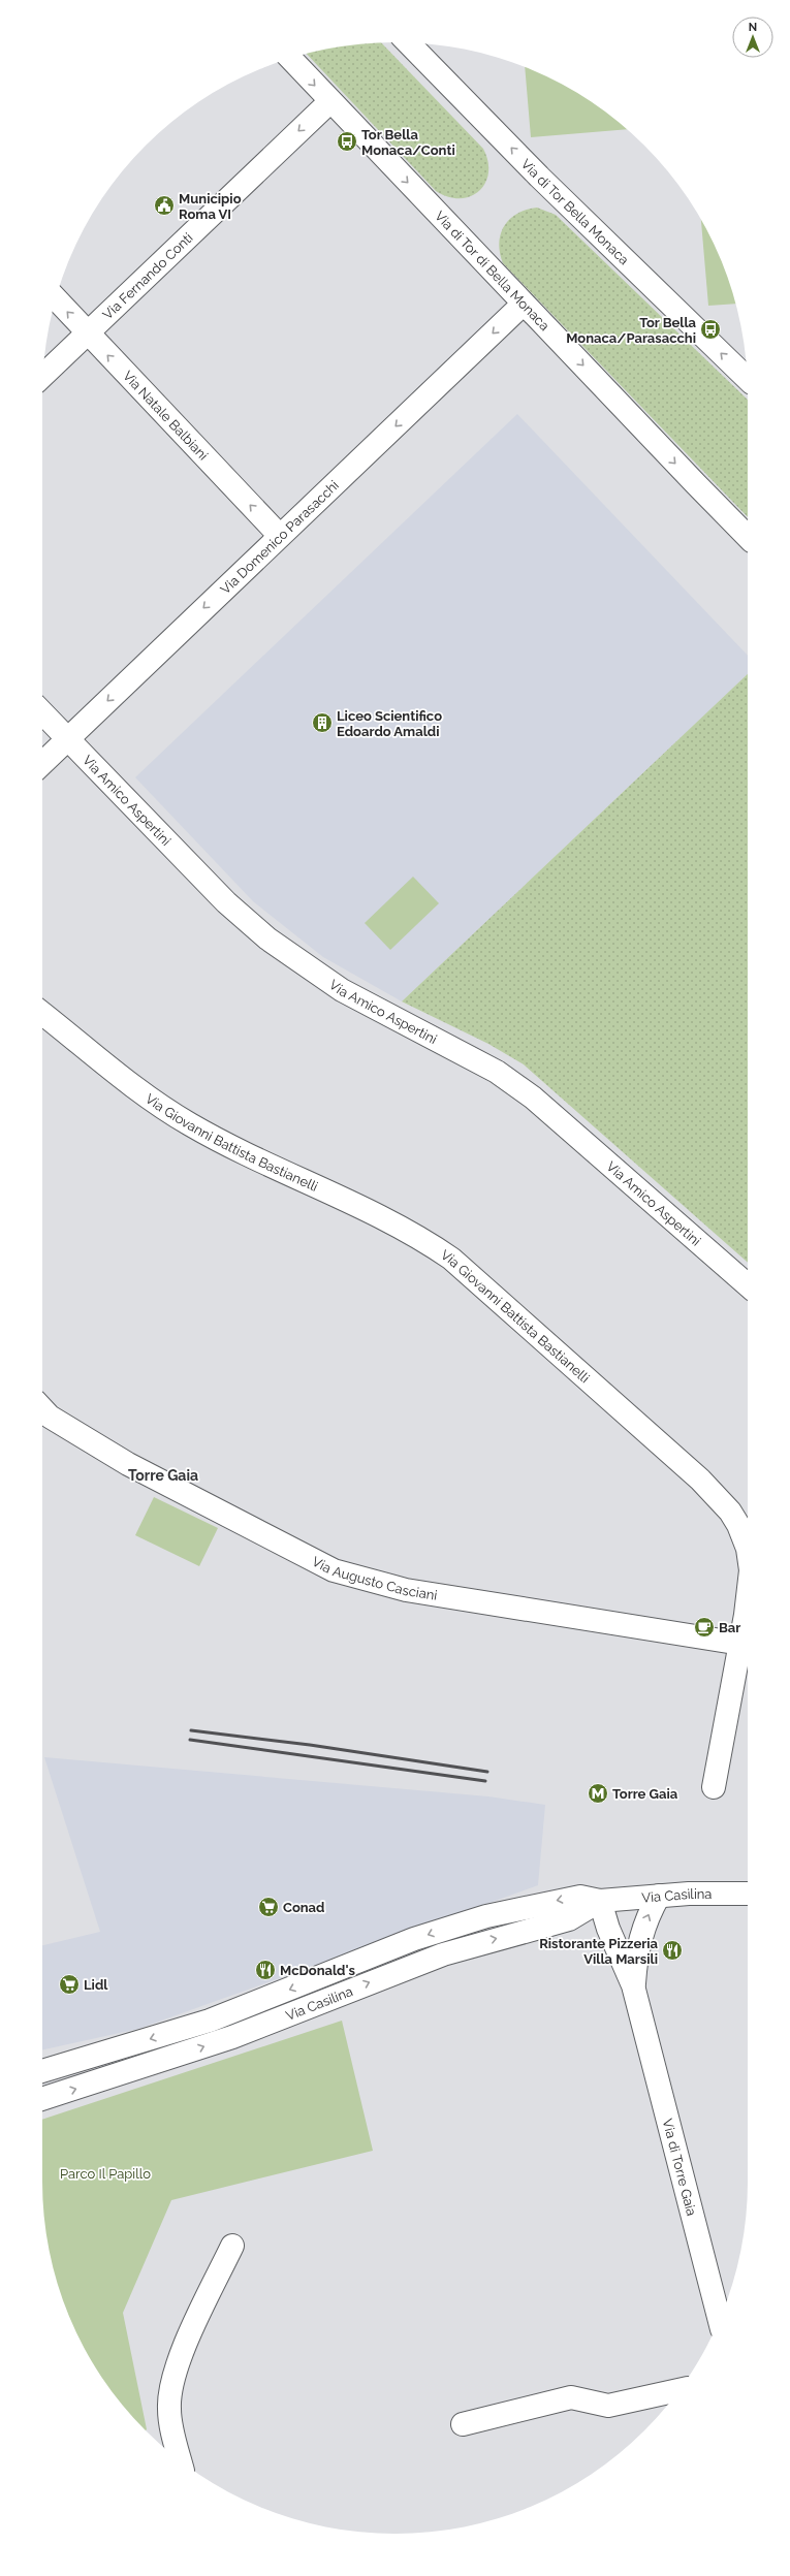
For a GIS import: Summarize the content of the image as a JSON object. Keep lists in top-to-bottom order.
{
  "streets": {
    "street": [
      "Via di Tor Bella Monaca",
      "Via di Tor di Bella Monaca",
      "Via Fernando Conti",
      "Via Natale Balbiani",
      "Via Domenico Parasacchi",
      "Via Amico Aspertini",
      "Via Giovanni Battista Bastianelli",
      "Via Augusto Casciani",
      "Via Casilina",
      "Via di Torre Gaia"
    ]
  },
  "crossings": [
    ["Via di Tor di Bella Monaca", "Via Fernando Conti"],
    ["Via di Tor di Bella Monaca", "Via Domenico Parasacchi"],
    ["Via Fernando Conti", "Via Natale Balbiani"],
    ["Via Natale Balbiani", "Via Domenico Parasacchi"],
    ["Via Domenico Parasacchi", "Via Amico Aspertini"],
    ["Via Giovanni Battista Bastianelli", "Via Augusto Casciani"]
  ],
  "one_way": [
    "Via di Tor Bella Monaca",
    "Via di Tor di Bella Monaca",
    "Via Fernando Conti",
    "Via Natale Balbiani",
    "Via Domenico Parasacchi"
  ],
  "districts": ["Torre Gaia"],
  "parks": ["Parco Il Papillo"],
  "places": {
    "bus stop": ["Tor Bella Monaca/Conti", "Tor Bella Monaca/Parasacchi"],
    "public building": ["Municipio Roma VI"],
    "building": ["Liceo Scientifico Edoardo Amaldi"],
    "cafe": ["Bar"],
    "metro station": ["Torre Gaia"],
    "supermarket": ["Conad", "Lidl"],
    "restaurant": ["Ristorante Pizzeria Villa Marsili", "McDonald's"]
  },
  "north": "top"
}
